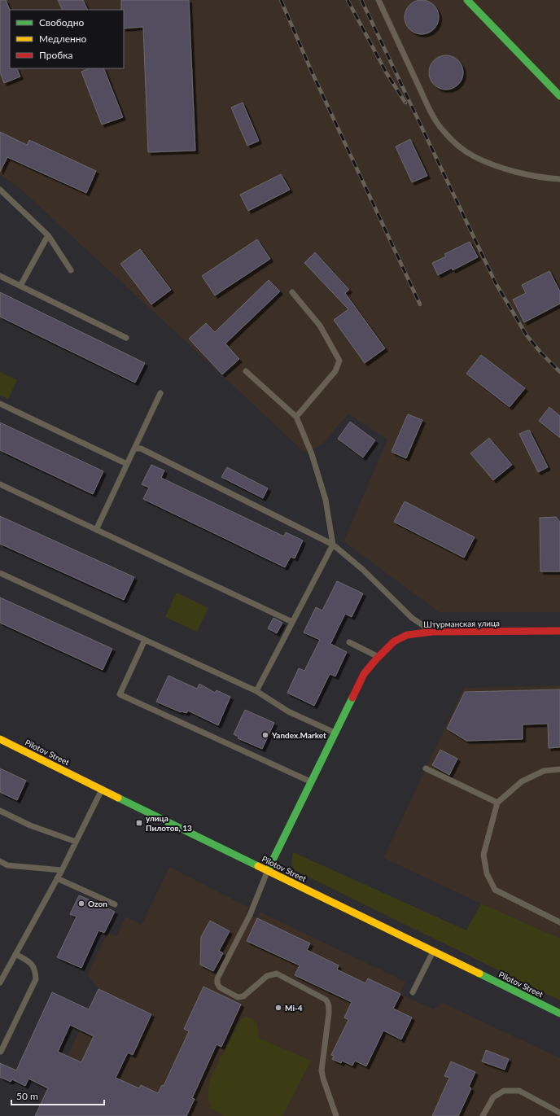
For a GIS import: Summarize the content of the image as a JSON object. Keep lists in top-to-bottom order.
{
  "streets": {
    "street": ["Штурманская улица", "Pilotov Street"]
  },
  "crossings": [
    ["Штурманская улица", "Pilotov Street"]
  ],
  "places": {
    "other": ["Yandex.Market", "Ozon", "Mi-4"],
    "transit": ["улица Пилотов, 13"]
  },
  "legend": ["Свободно", "Медленно", "Пробка"],
  "scale_bar": "50 m"
}
